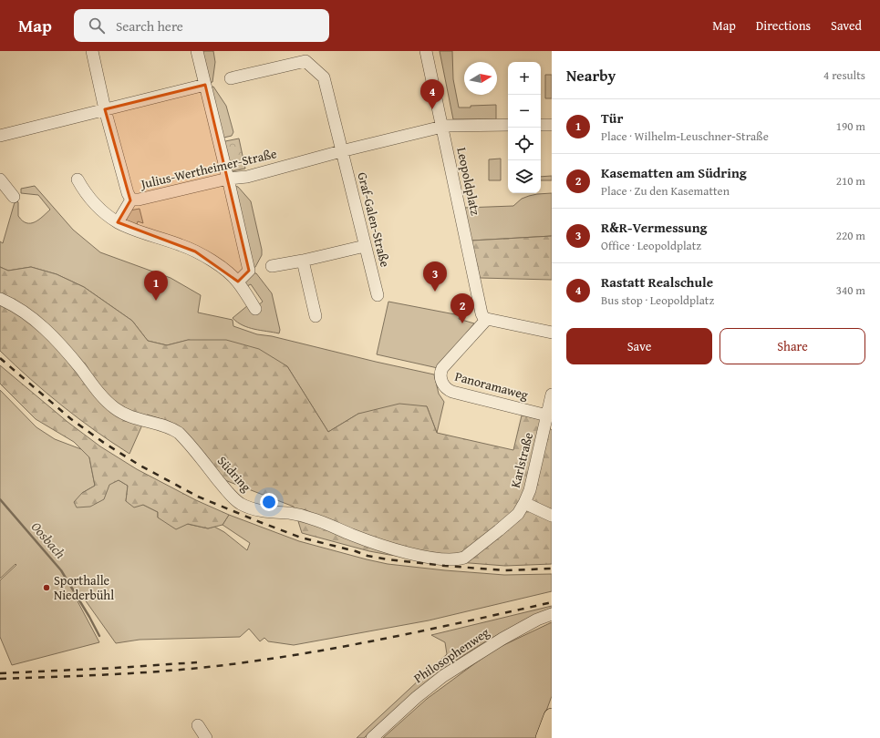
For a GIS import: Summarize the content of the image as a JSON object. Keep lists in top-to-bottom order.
{
  "streets": {
    "street": [
      "Julius-Wertheimer-Straße",
      "Leopoldplatz",
      "Graf-Galen-Straße",
      "Panoramaweg",
      "Karlstraße",
      "Südring",
      "Philosophenweg"
    ]
  },
  "crossings": [
    ["Julius-Wertheimer-Straße", "Leopoldplatz"],
    ["Julius-Wertheimer-Straße", "Graf-Galen-Straße"],
    ["Leopoldplatz", "Panoramaweg"],
    ["Panoramaweg", "Karlstraße"],
    ["Karlstraße", "Südring"]
  ],
  "water": ["Oosbach"],
  "places": ["Sporthalle Niederbühl"],
  "north": "right",
  "page": {
    "header": "Map",
    "search": "Search here",
    "nav": ["Map", "Directions", "Saved"],
    "heading": ["Nearby", "4 results"],
    "map_buttons": ["+", "−"],
    "pins": [
      "4",
      "3",
      "1",
      "2"
    ],
    "list": [
      {
        "mark": "1",
        "name": "Tür",
        "note": "Place · Wilhelm-Leuschner-Straße",
        "value": "190 m"
      },
      {
        "mark": "2",
        "name": "Kasematten am Südring",
        "note": "Place · Zu den Kasematten",
        "value": "210 m"
      },
      {
        "mark": "3",
        "name": "R&R-Vermessung",
        "note": "Office · Leopoldplatz",
        "value": "220 m"
      },
      {
        "mark": "4",
        "name": "Rastatt Realschule",
        "note": "Bus stop · Leopoldplatz",
        "value": "340 m"
      }
    ],
    "buttons": ["Save", "Share"]
  }
}
